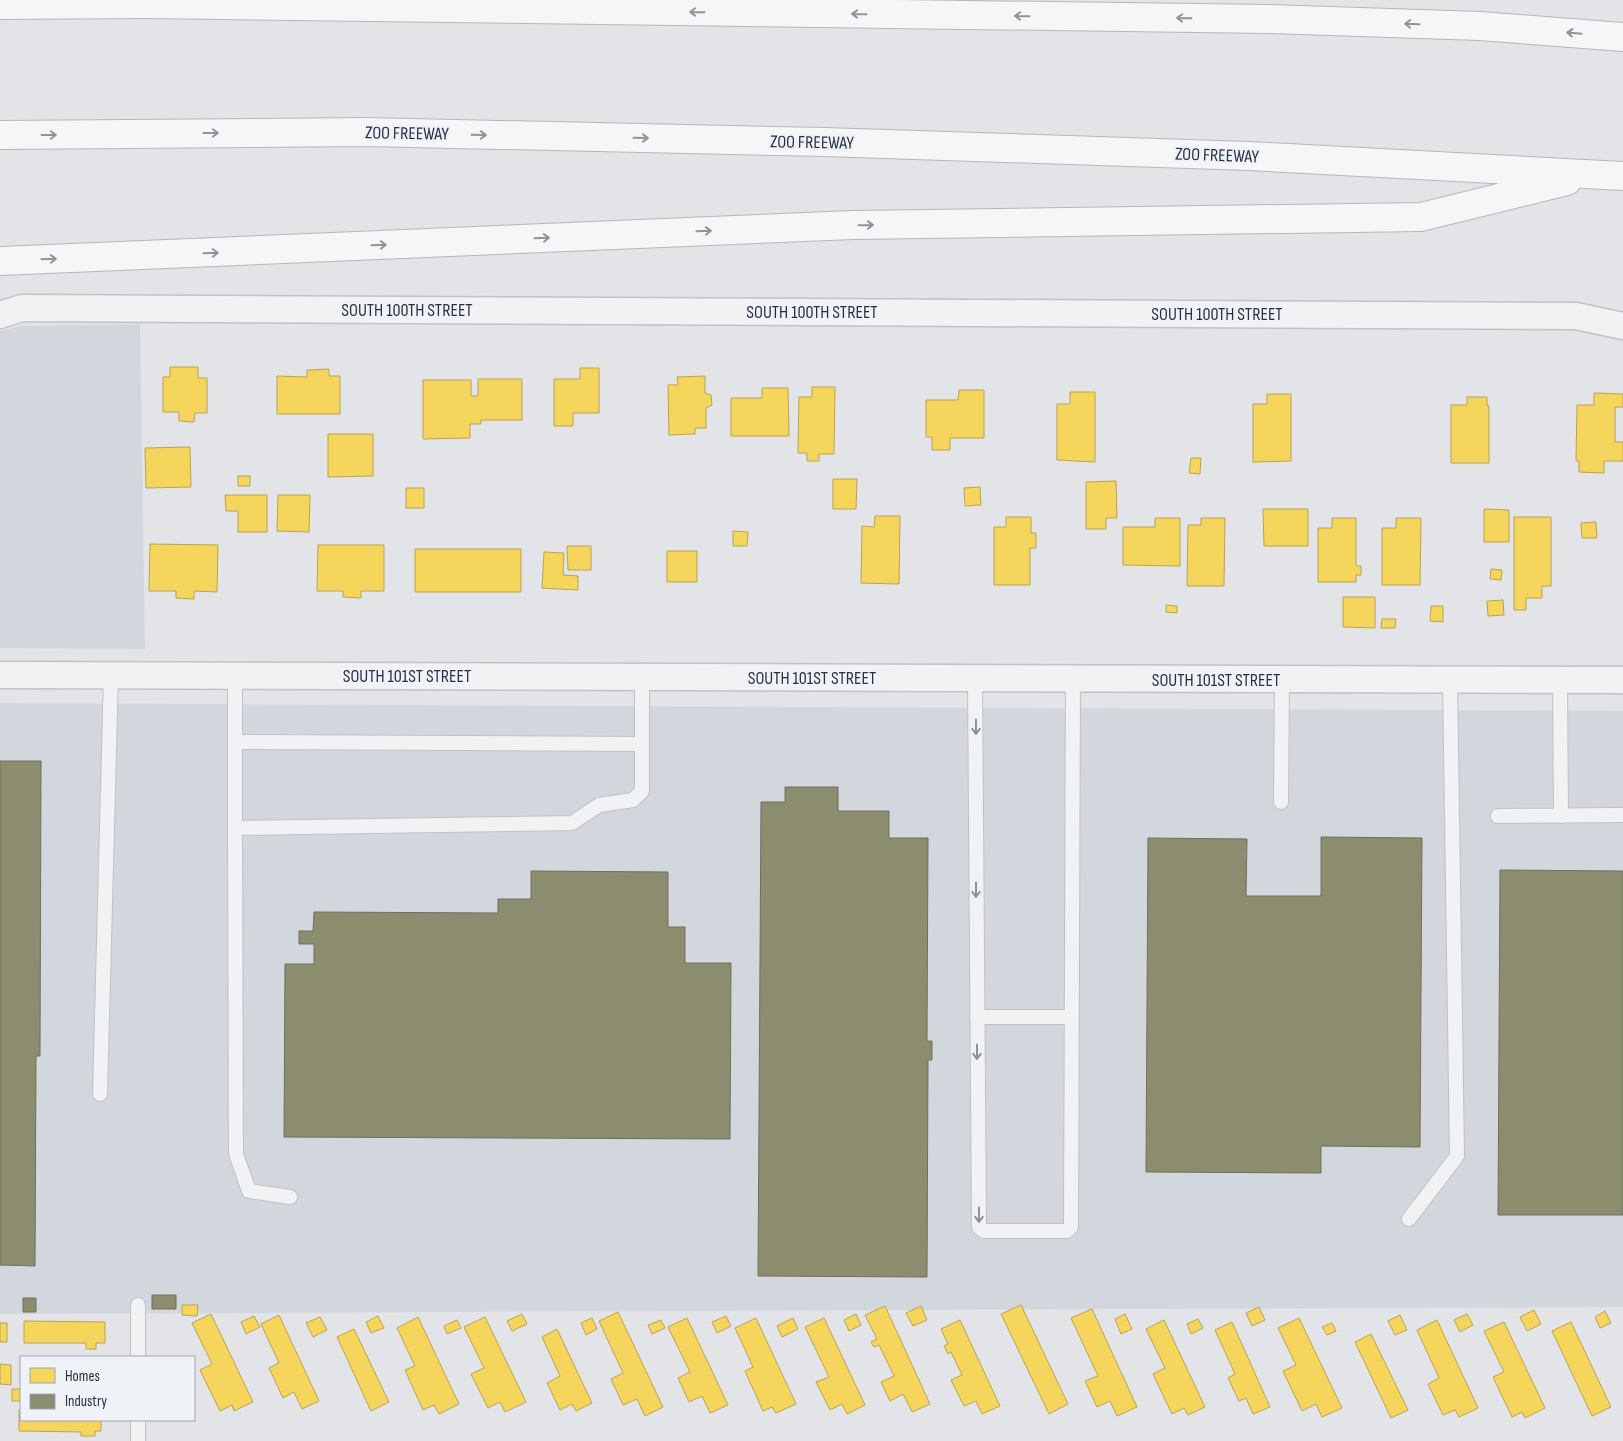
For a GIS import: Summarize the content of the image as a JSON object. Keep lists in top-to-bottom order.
{
  "streets": {
    "highway": ["ZOO FREEWAY"],
    "street": ["SOUTH 100TH STREET", "SOUTH 101ST STREET"]
  },
  "legend": ["Homes", "Industry"]
}
